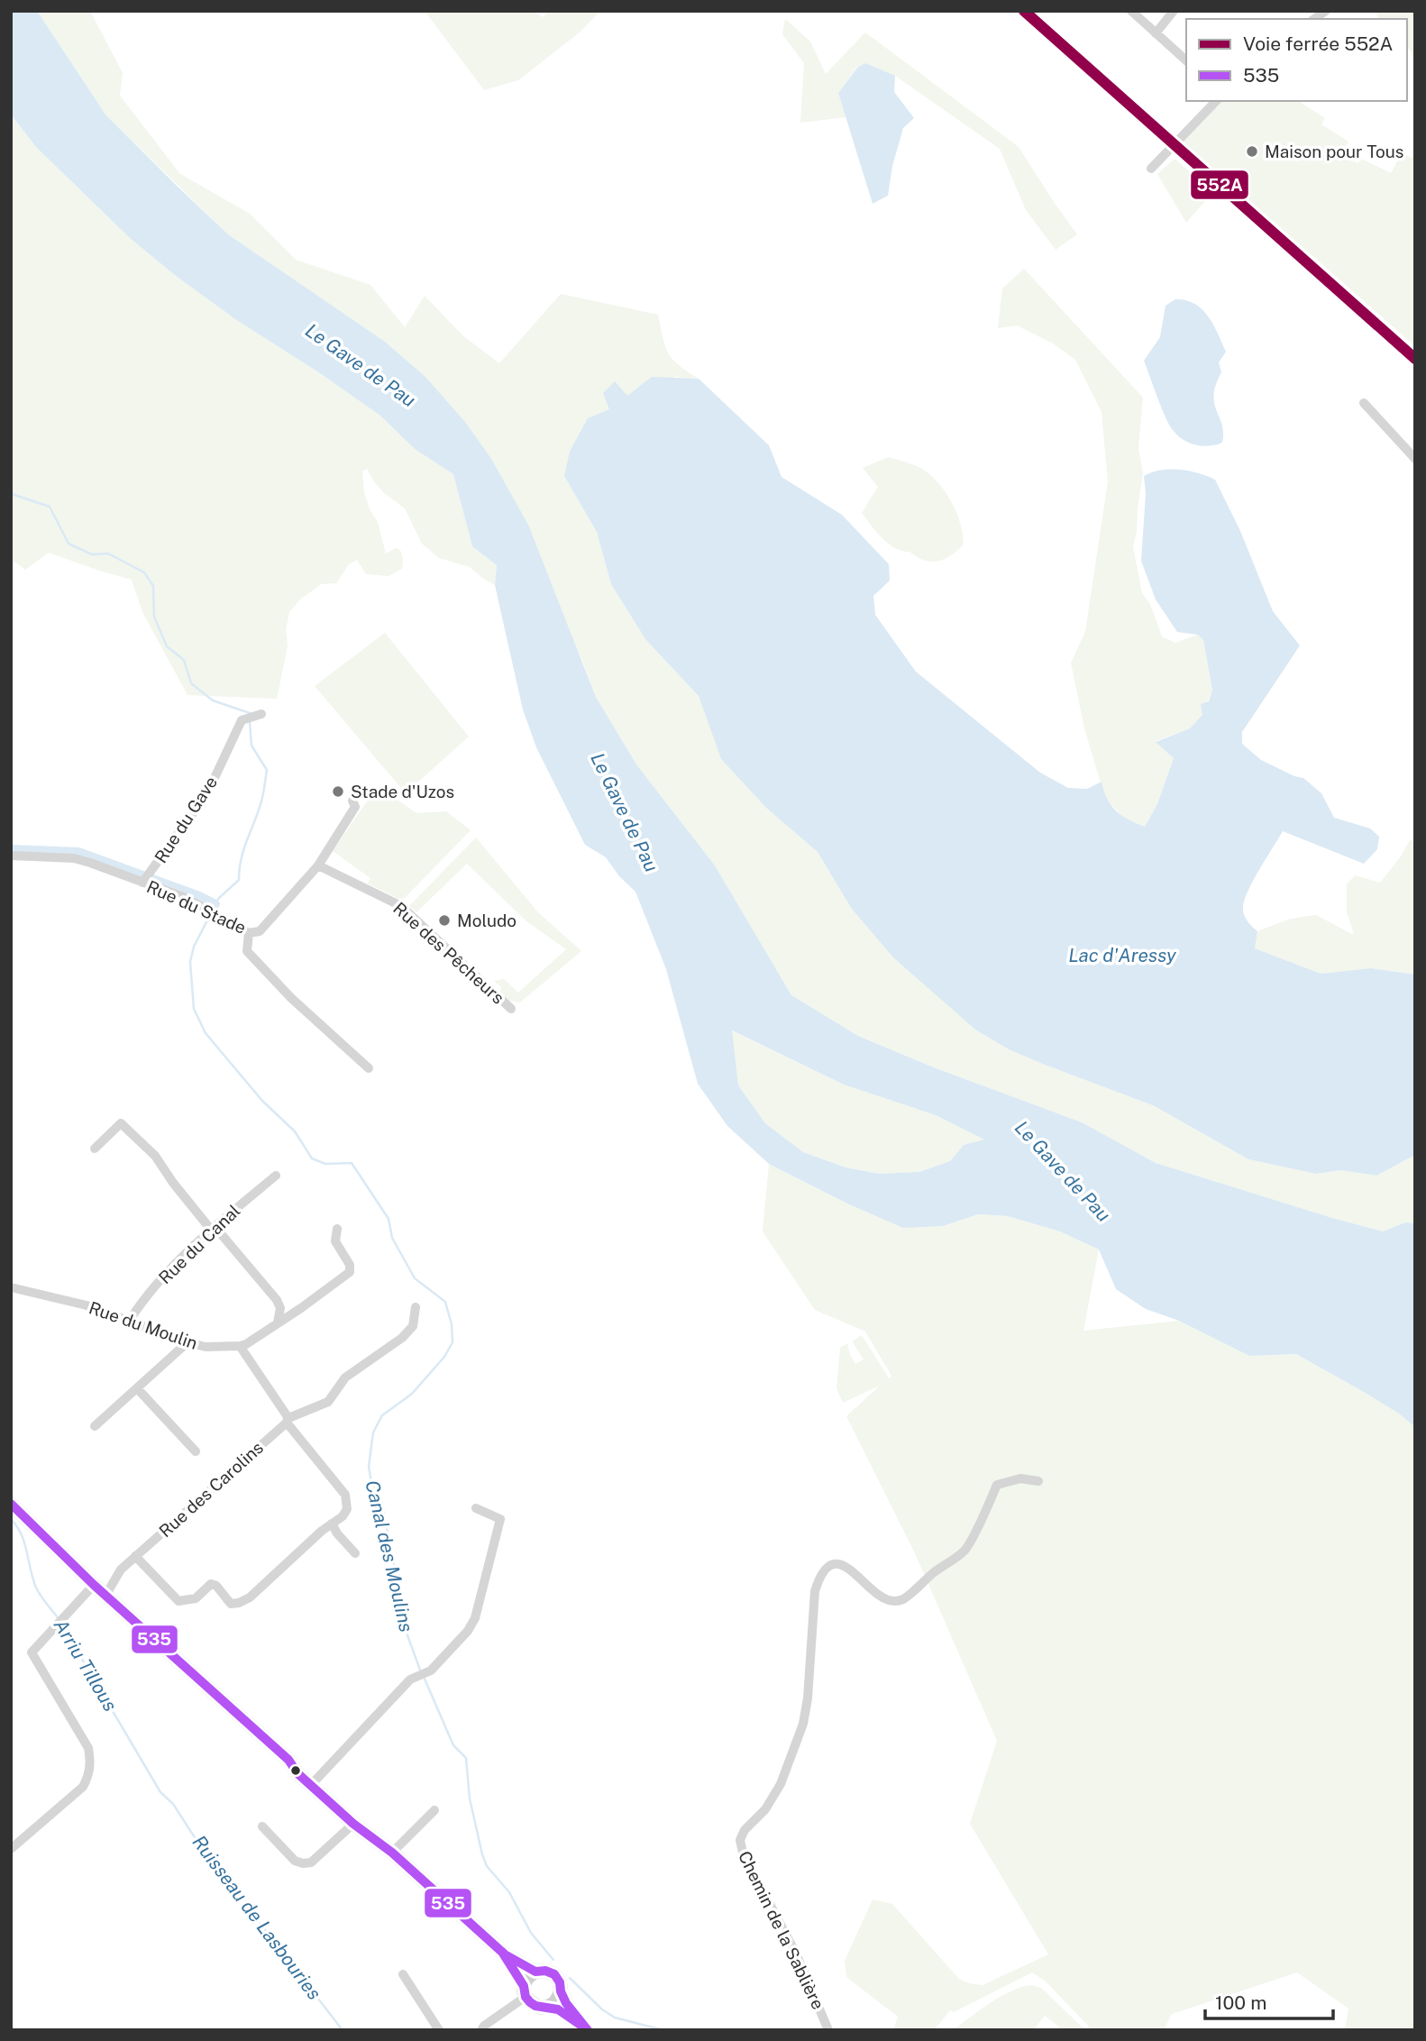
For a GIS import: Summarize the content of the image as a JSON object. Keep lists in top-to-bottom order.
{
  "streets": {
    "street": [
      "Rue du Gave",
      "Rue du Stade",
      "Rue des Pêcheurs",
      "Rue du Canal",
      "Rue du Moulin",
      "Rue des Carolins",
      "Chemin de la Sablière"
    ]
  },
  "crossings": [
    ["Rue du Gave", "Rue du Stade"],
    ["Rue du Stade", "Rue des Pêcheurs"],
    ["Rue du Canal", "Rue du Moulin"]
  ],
  "water": [
    "Le Gave de Pau",
    "Lac d'Aressy",
    "Canal des Moulins",
    "Arriu Tillous",
    "Ruisseau de Lasbouries"
  ],
  "places": ["Maison pour Tous", "Stade d'Uzos", "Moludo"],
  "lines": ["rail line 552A", "transit line 535"],
  "legend": ["Voie ferrée 552A", "535"],
  "scale_bar": "100 m"
}
